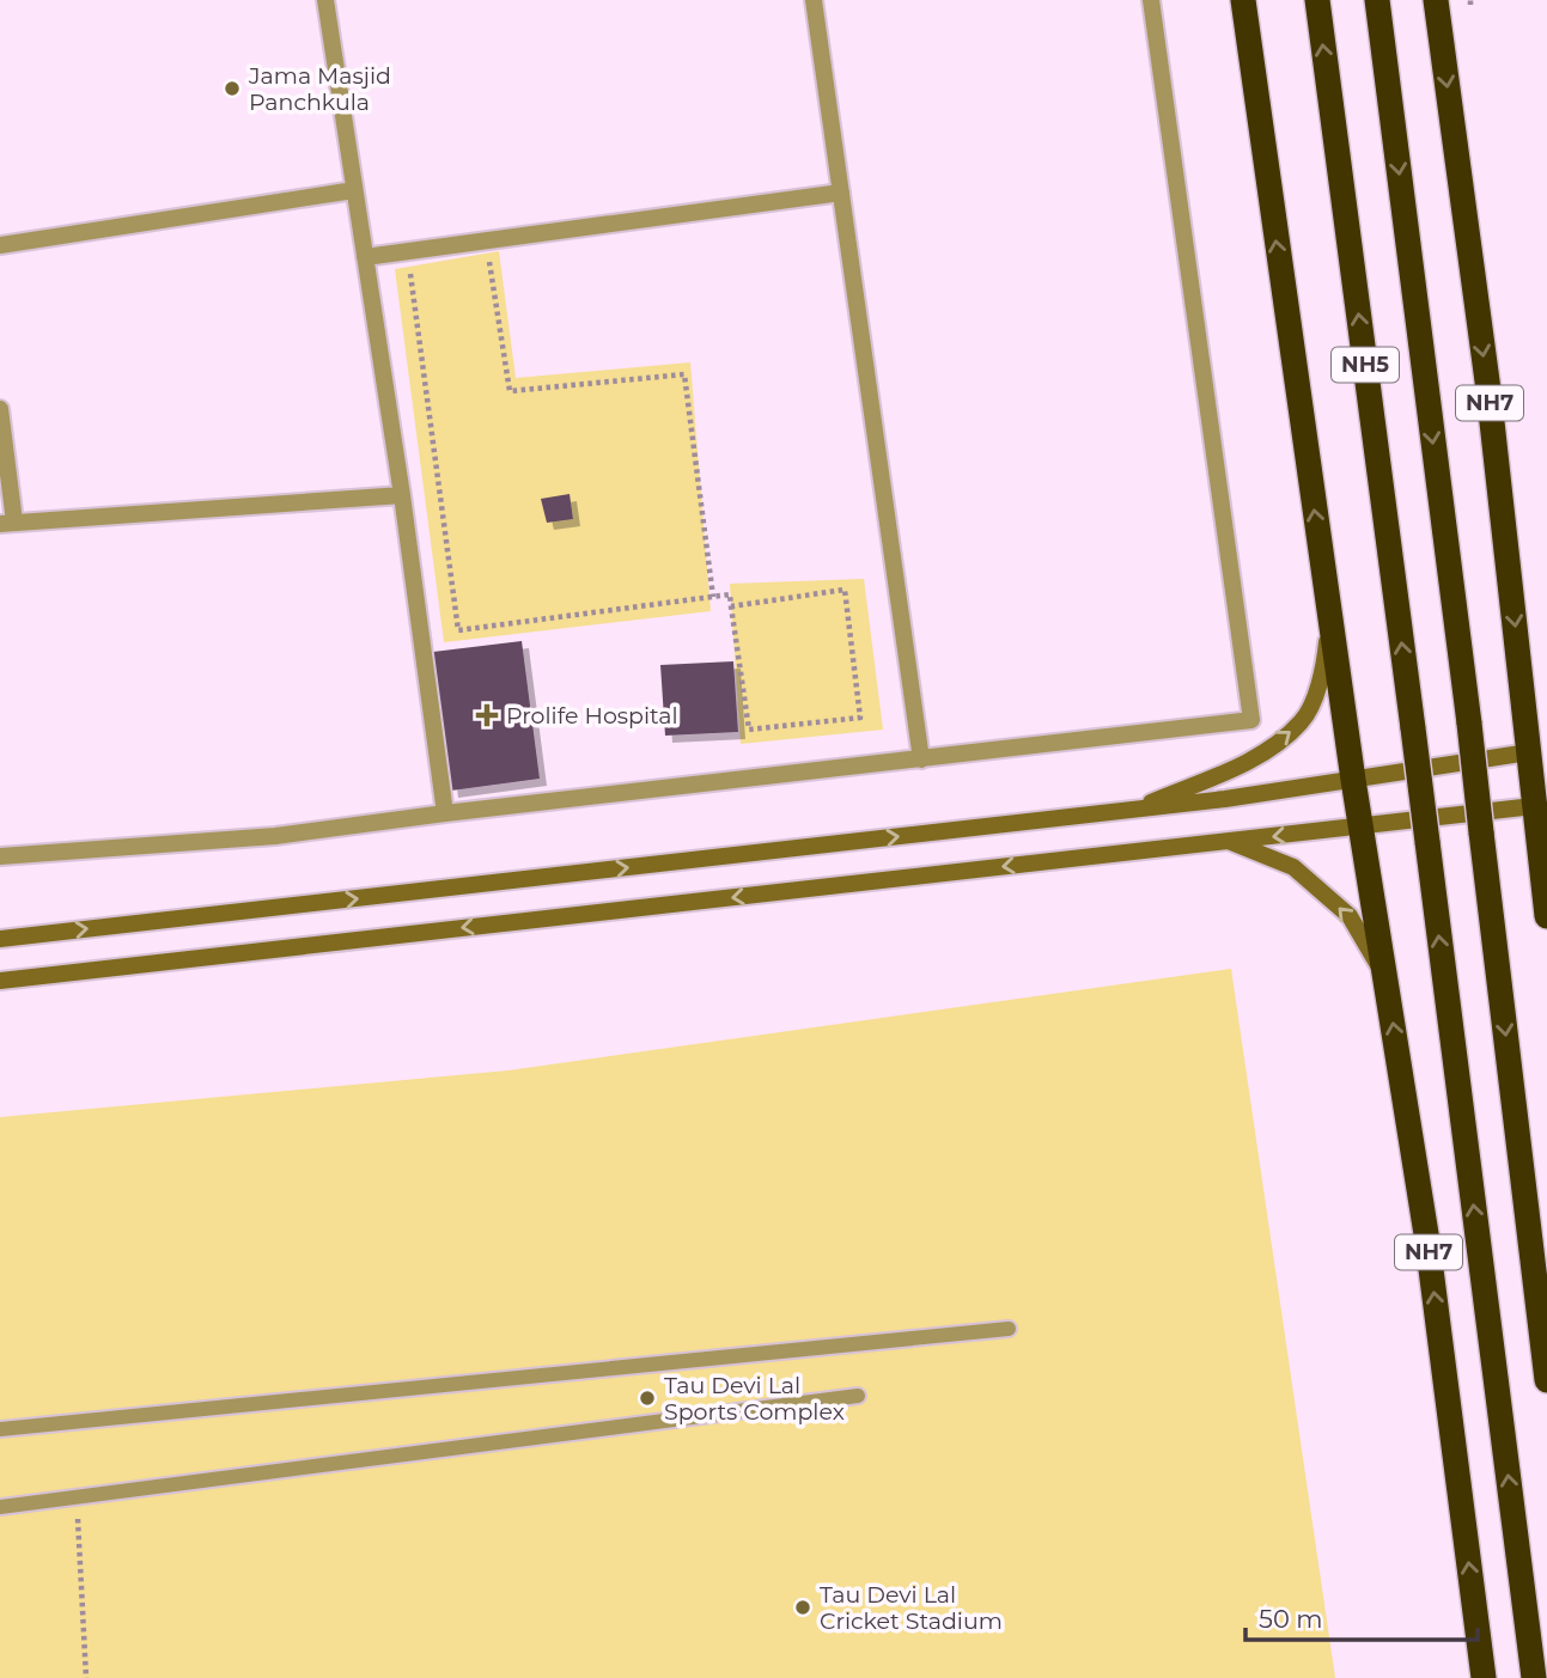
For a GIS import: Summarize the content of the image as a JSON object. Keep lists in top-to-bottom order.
{
  "streets": {
    "highway": ["NH5", "NH7"]
  },
  "places": {
    "other": ["Jama Masjid Panchkula", "Tau Devi Lal Sports Complex", "Tau Devi Lal Cricket Stadium"],
    "health": ["Prolife Hospital"]
  },
  "scale_bar": "50 m"
}
